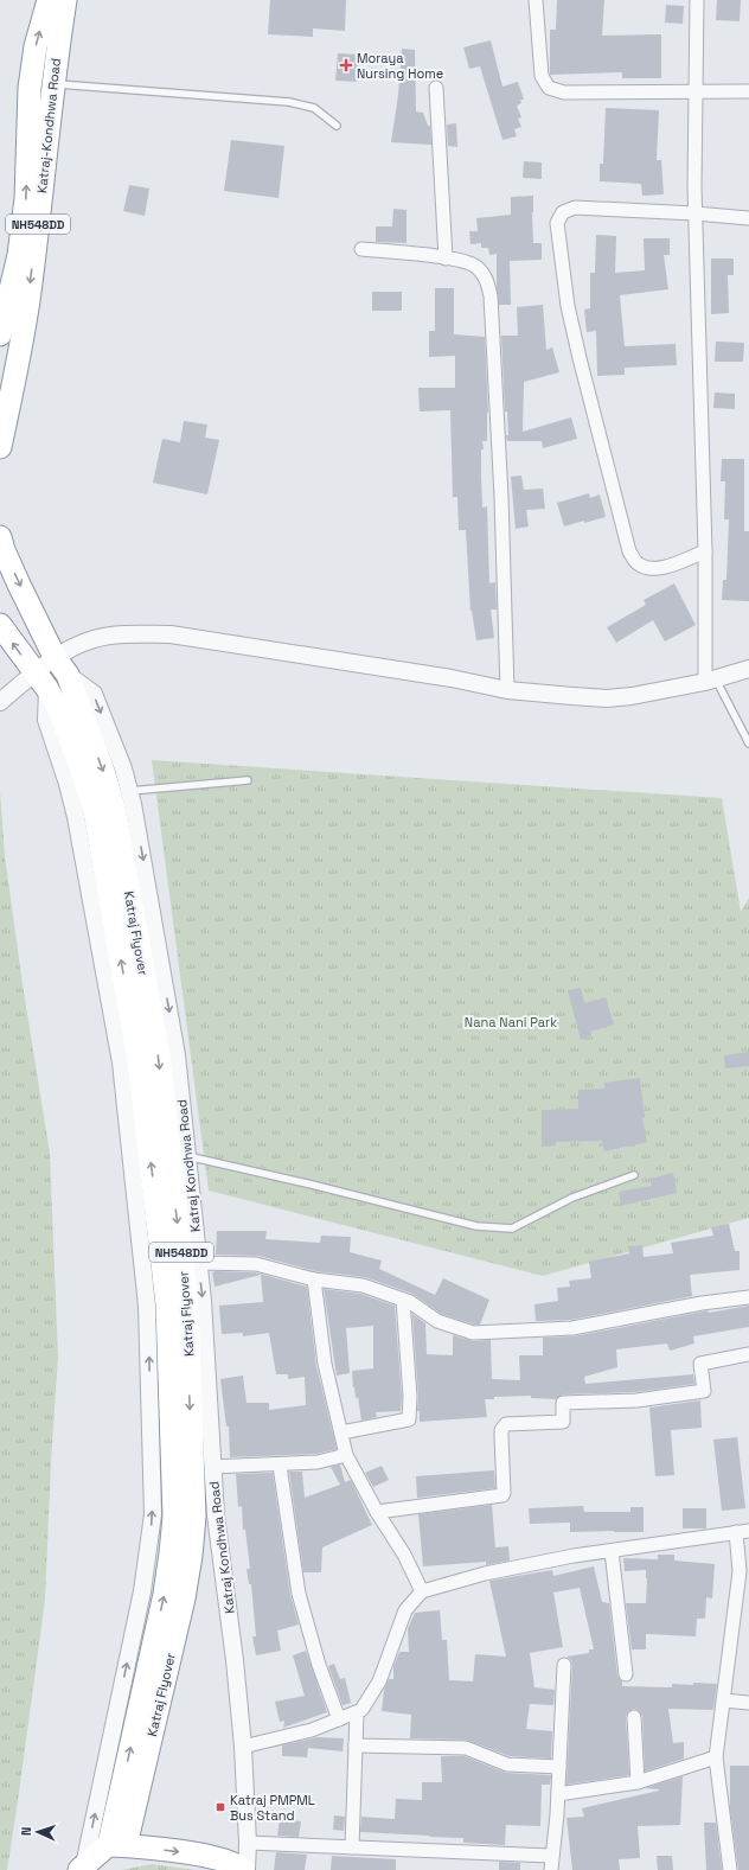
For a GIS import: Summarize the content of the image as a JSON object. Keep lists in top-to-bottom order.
{
  "streets": {
    "highway": ["Katraj-Kondhwa Road", "NH548DD", "Katraj Flyover"],
    "street": ["Katraj Kondhwa Road"]
  },
  "crossings": [
    ["NH548DD", "Katraj Flyover"],
    ["NH548DD", "Katraj Kondhwa Road"],
    ["Katraj Flyover", "Katraj Kondhwa Road"]
  ],
  "parks": ["Nana Nani Park"],
  "places": {
    "health": ["Moraya Nursing Home"],
    "transit": ["Katraj PMPML Bus Stand"]
  },
  "north": "left"
}
